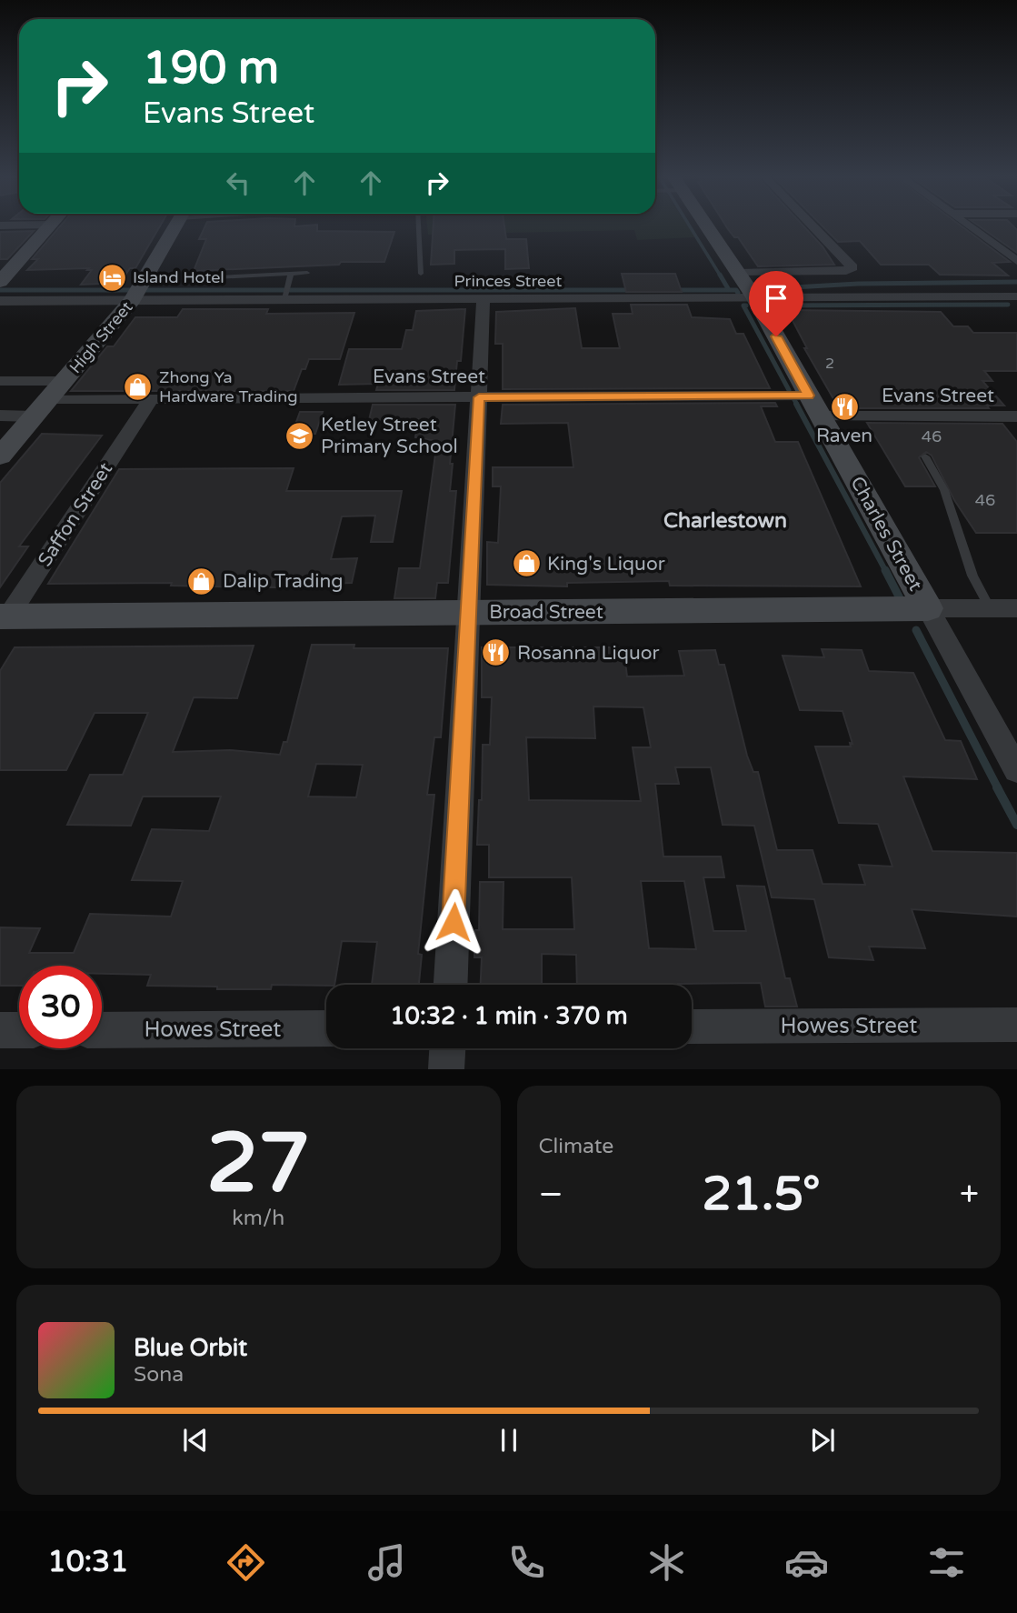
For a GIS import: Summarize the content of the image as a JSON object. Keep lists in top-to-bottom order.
{
  "streets": {
    "main road": ["High Street", "Charles Street", "Broad Street"],
    "street": [
      "Princes Street",
      "Evans Street",
      "Saffon Street",
      "Howes Street"
    ]
  },
  "crossings": [
    ["Princes Street", "High Street"],
    ["Princes Street", "Charles Street"],
    ["High Street", "Evans Street"],
    ["Evans Street", "Saffon Street"],
    ["Evans Street", "Charles Street"],
    ["Saffon Street", "Broad Street"],
    ["Charles Street", "Broad Street"]
  ],
  "districts": ["Charlestown"],
  "places": {
    "hotel": ["Island Hotel"],
    "shop": ["Zhong Ya Hardware Trading", "King's Liquor", "Dalip Trading"],
    "restaurant": ["Raven", "Rosanna Liquor"],
    "school or university": ["Ketley Street Primary School"]
  },
  "house_numbers": ["2", "46", "46"],
  "page": {
    "turn": ["190 m", "Evans Street"],
    "limit": "30",
    "trip": "10:32 · 1 min · 370 m",
    "tile": [
      ["27", "km/h"],
      "Climate"
    ],
    "heat": ["−", "21.5°", "+"],
    "song": ["Blue Orbit", "Sona"],
    "tabs": "10:31"
  }
}
